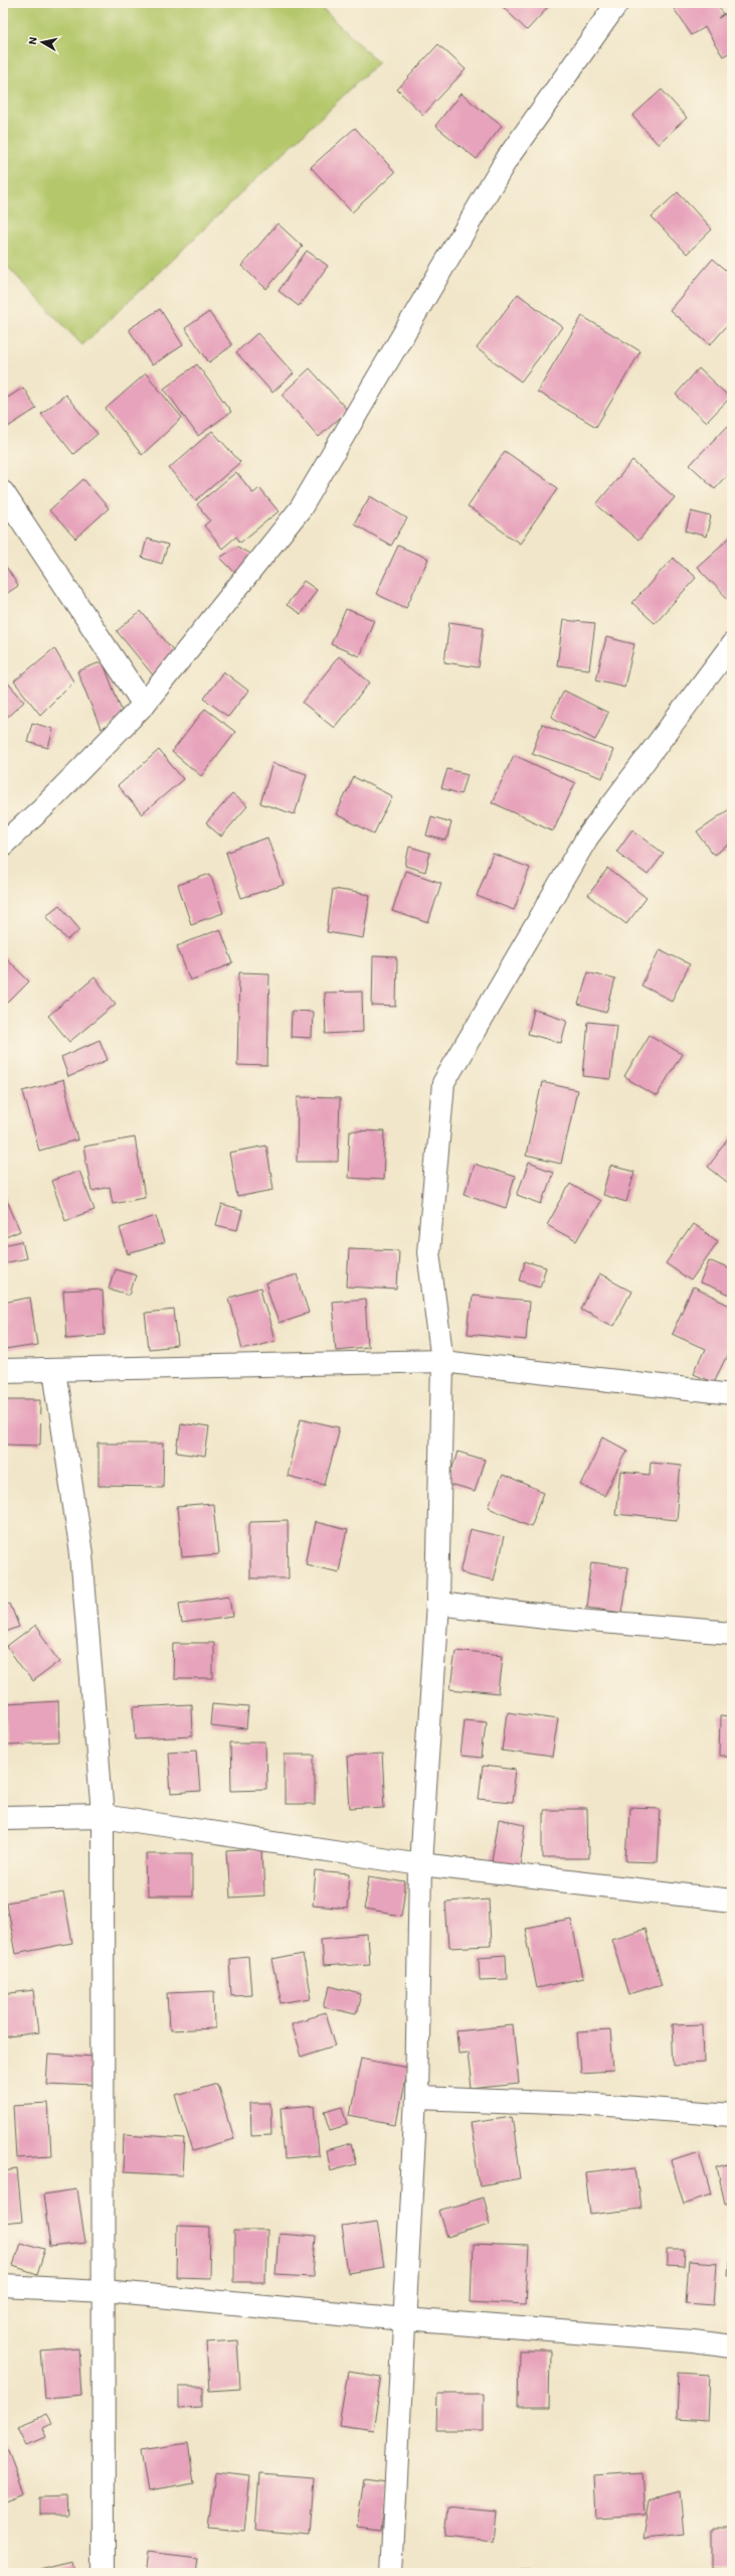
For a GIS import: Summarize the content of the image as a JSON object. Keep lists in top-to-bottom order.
{
  "north": "left"
}
